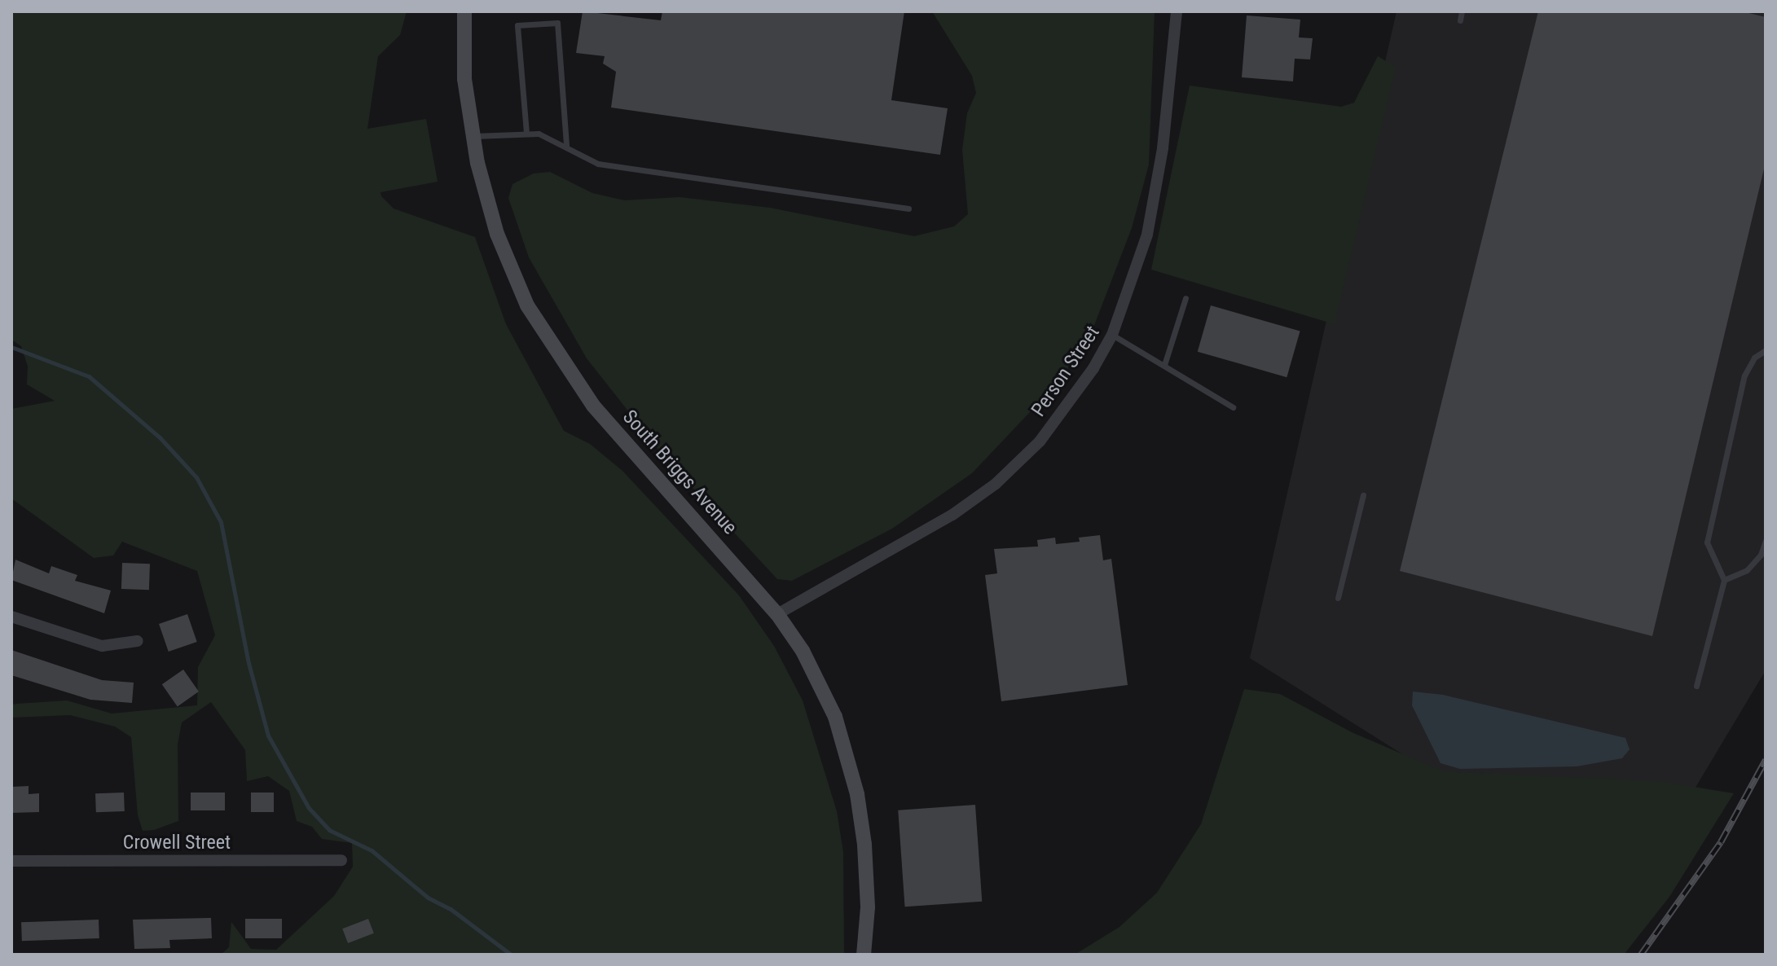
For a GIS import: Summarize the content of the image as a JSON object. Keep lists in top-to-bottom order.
{
  "streets": {
    "street": ["Person Street", "South Briggs Avenue", "Crowell Street"]
  },
  "crossings": [
    ["Person Street", "South Briggs Avenue"]
  ]
}
